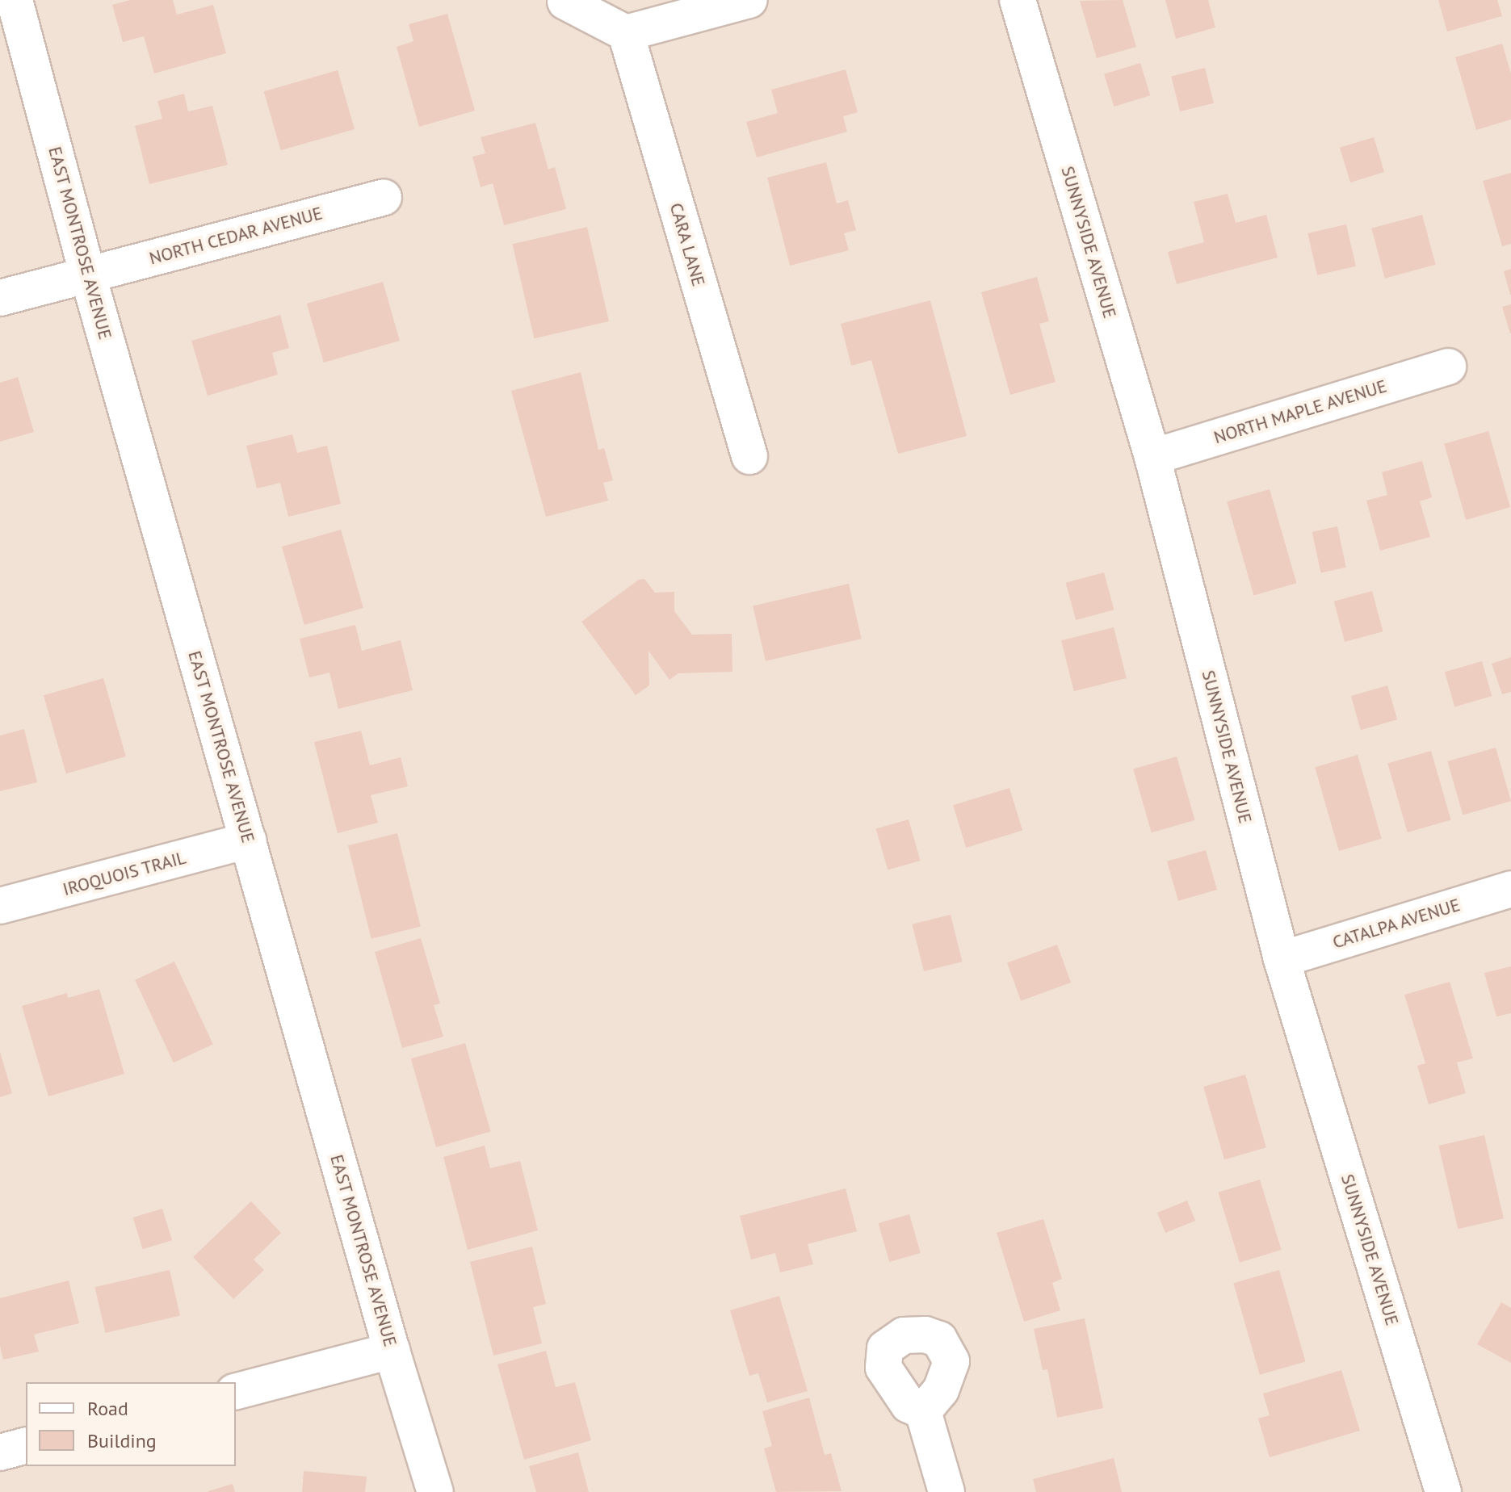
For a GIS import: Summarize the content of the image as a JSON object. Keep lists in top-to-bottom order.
{
  "streets": {
    "street": [
      "NORTH CEDAR AVENUE",
      "SUNNYSIDE AVENUE",
      "EAST MONTROSE AVENUE",
      "CARA LANE",
      "NORTH MAPLE AVENUE",
      "IROQUOIS TRAIL",
      "CATALPA AVENUE"
    ]
  },
  "crossings": [
    ["NORTH CEDAR AVENUE", "EAST MONTROSE AVENUE"],
    ["SUNNYSIDE AVENUE", "NORTH MAPLE AVENUE"],
    ["SUNNYSIDE AVENUE", "CATALPA AVENUE"],
    ["EAST MONTROSE AVENUE", "IROQUOIS TRAIL"]
  ],
  "legend": ["Road", "Building"]
}
